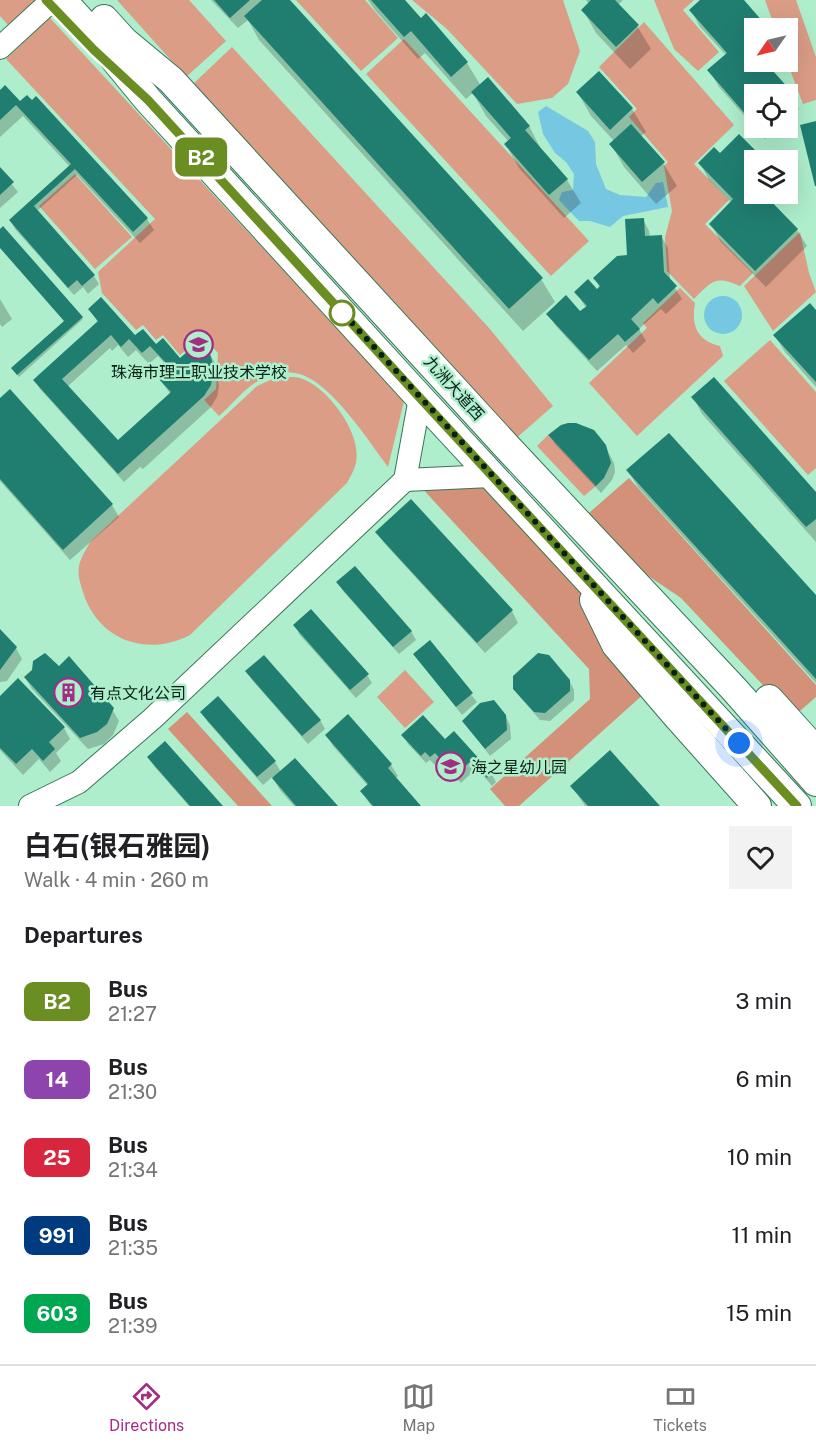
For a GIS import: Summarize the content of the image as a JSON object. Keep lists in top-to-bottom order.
{
  "streets": {
    "main road": ["九洲大道西"]
  },
  "places": {
    "school or university": ["珠海市理工职业技术学校", "海之星幼儿园"],
    "building": ["有点文化公司"]
  },
  "lines": ["bus line B2"],
  "north": "bottom left",
  "page": {
    "on_map": "B2",
    "heading": [
      ["白石(银石雅园)", "Walk · 4 min · 260 m"],
      "Departures"
    ],
    "list": [
      {
        "mark": "B2",
        "name": "Bus",
        "note": "21:27",
        "value": "3 min"
      },
      {
        "mark": "14",
        "name": "Bus",
        "note": "21:30",
        "value": "6 min"
      },
      {
        "mark": "25",
        "name": "Bus",
        "note": "21:34",
        "value": "10 min"
      },
      {
        "mark": "991",
        "name": "Bus",
        "note": "21:35",
        "value": "11 min"
      },
      {
        "mark": "603",
        "name": "Bus",
        "note": "21:39",
        "value": "15 min"
      }
    ],
    "tabs": ["Directions", "Map", "Tickets"]
  }
}
